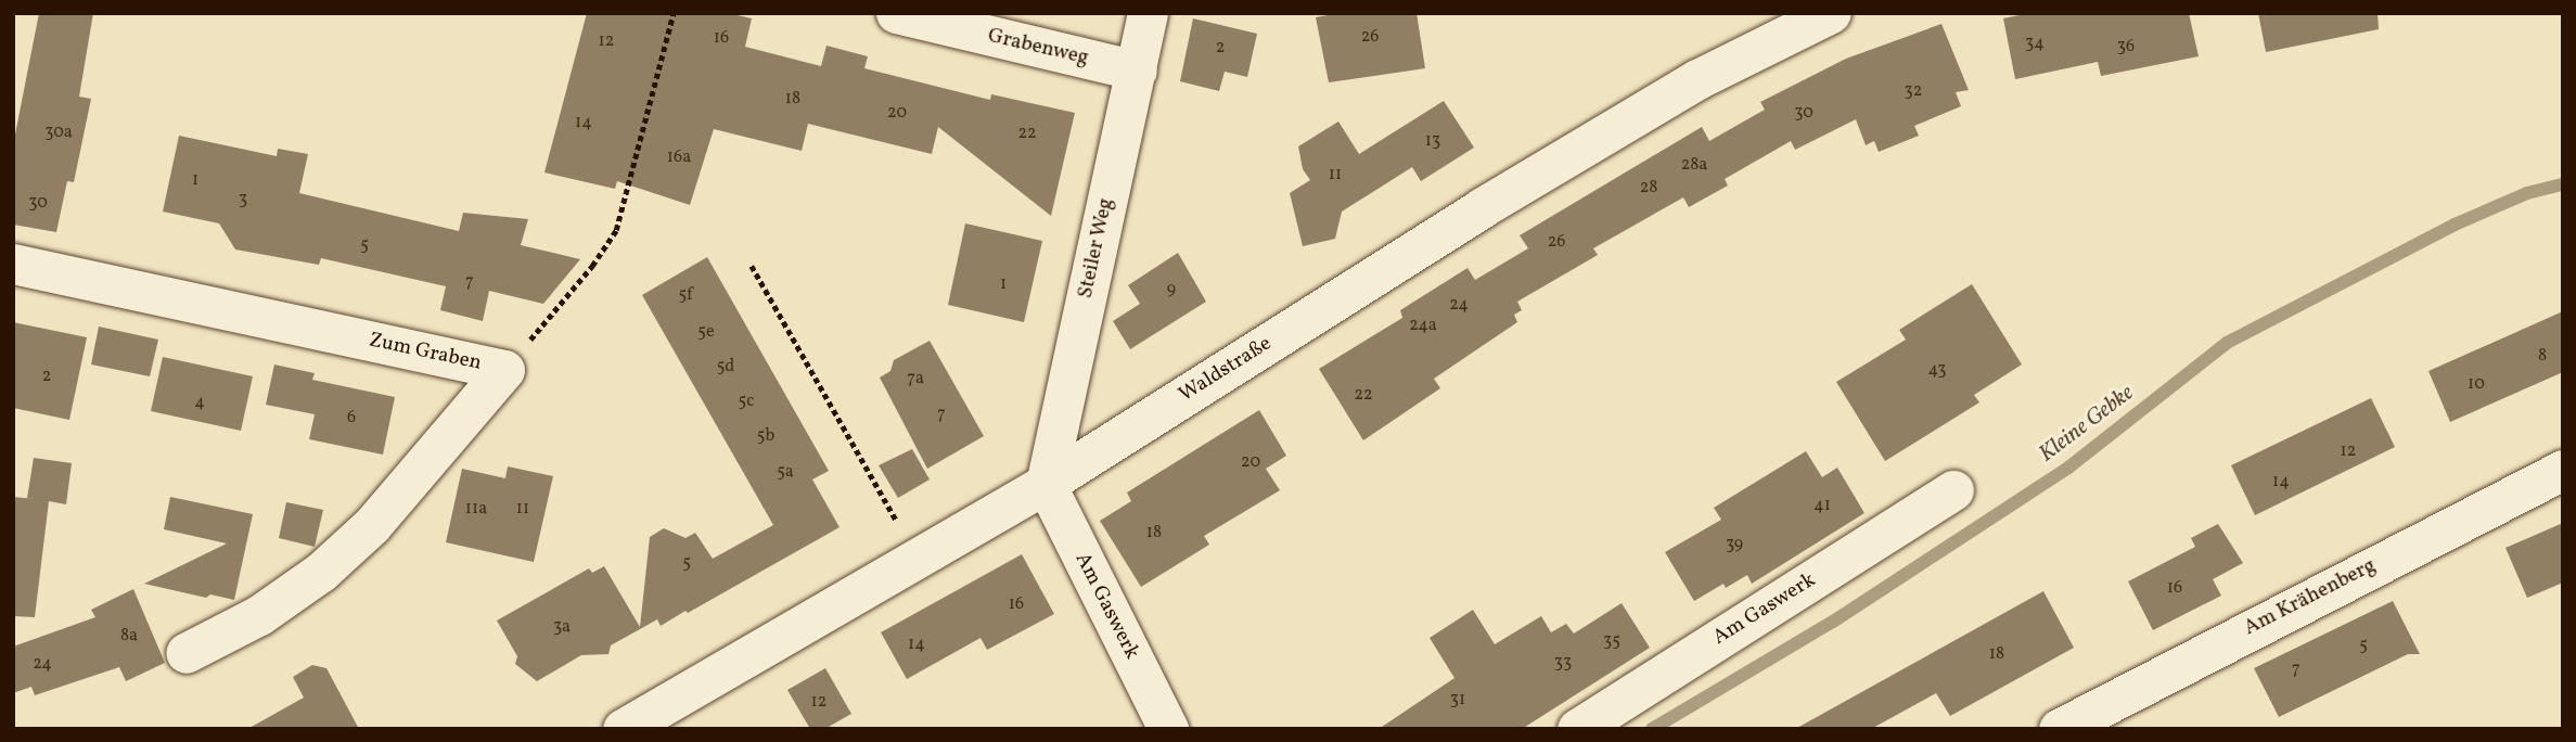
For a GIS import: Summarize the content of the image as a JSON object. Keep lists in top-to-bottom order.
{
  "streets": {
    "street": [
      "Grabenweg",
      "Steiler Weg",
      "Zum Graben",
      "Waldstraße",
      "Am Krähenberg",
      "Am Gaswerk"
    ]
  },
  "crossings": [
    ["Grabenweg", "Steiler Weg"],
    ["Steiler Weg", "Waldstraße"],
    ["Steiler Weg", "Am Gaswerk"],
    ["Waldstraße", "Am Gaswerk"]
  ],
  "water": ["Kleine Gebke"],
  "house_numbers": [
    "26",
    "16",
    "12",
    "34",
    "36",
    "2",
    "32",
    "18",
    "20",
    "30",
    "14",
    "30a",
    "22",
    "13",
    "16a",
    "28a",
    "11",
    "1",
    "28",
    "3",
    "30",
    "26",
    "5",
    "7",
    "1",
    "9",
    "5f",
    "24",
    "24a",
    "5e",
    "8",
    "5d",
    "43",
    "2",
    "7a",
    "10",
    "22",
    "5c",
    "4",
    "7",
    "6",
    "5b",
    "12",
    "20",
    "5a",
    "14",
    "41",
    "11a",
    "11",
    "18",
    "39",
    "5",
    "16",
    "16",
    "3a",
    "8a",
    "35",
    "14",
    "5",
    "18",
    "33",
    "24",
    "7",
    "31",
    "12"
  ]
}
